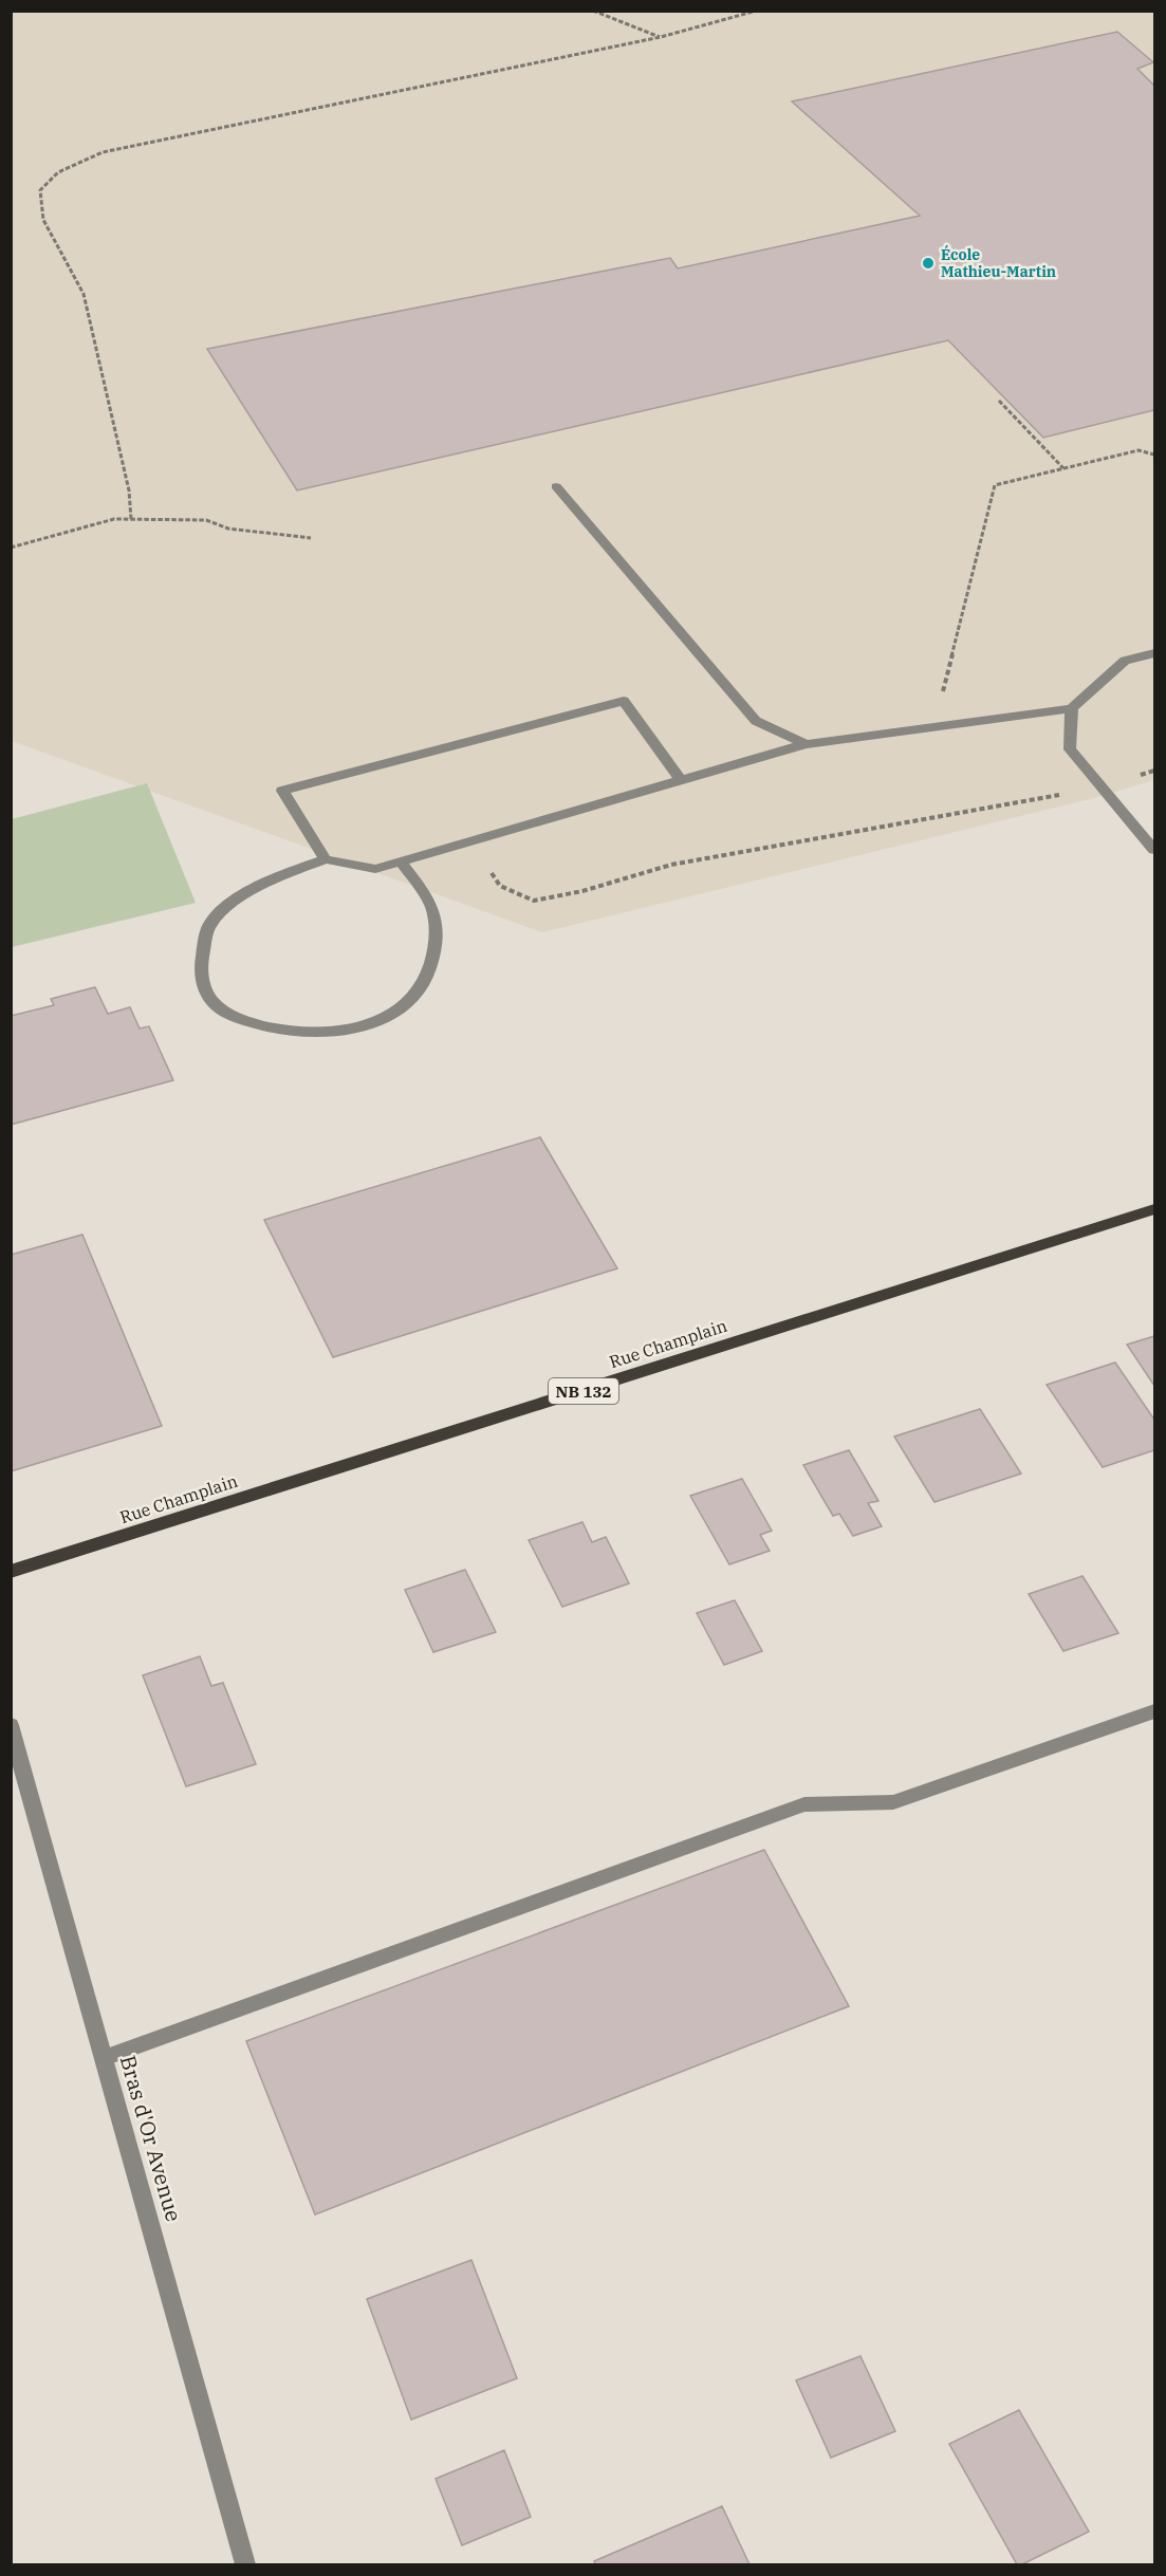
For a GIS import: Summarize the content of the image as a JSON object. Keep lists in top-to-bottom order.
{
  "streets": {
    "main road": ["Rue Champlain", "NB 132"],
    "street": ["Bras d'Or Avenue"]
  },
  "places": ["École Mathieu-Martin"]
}
